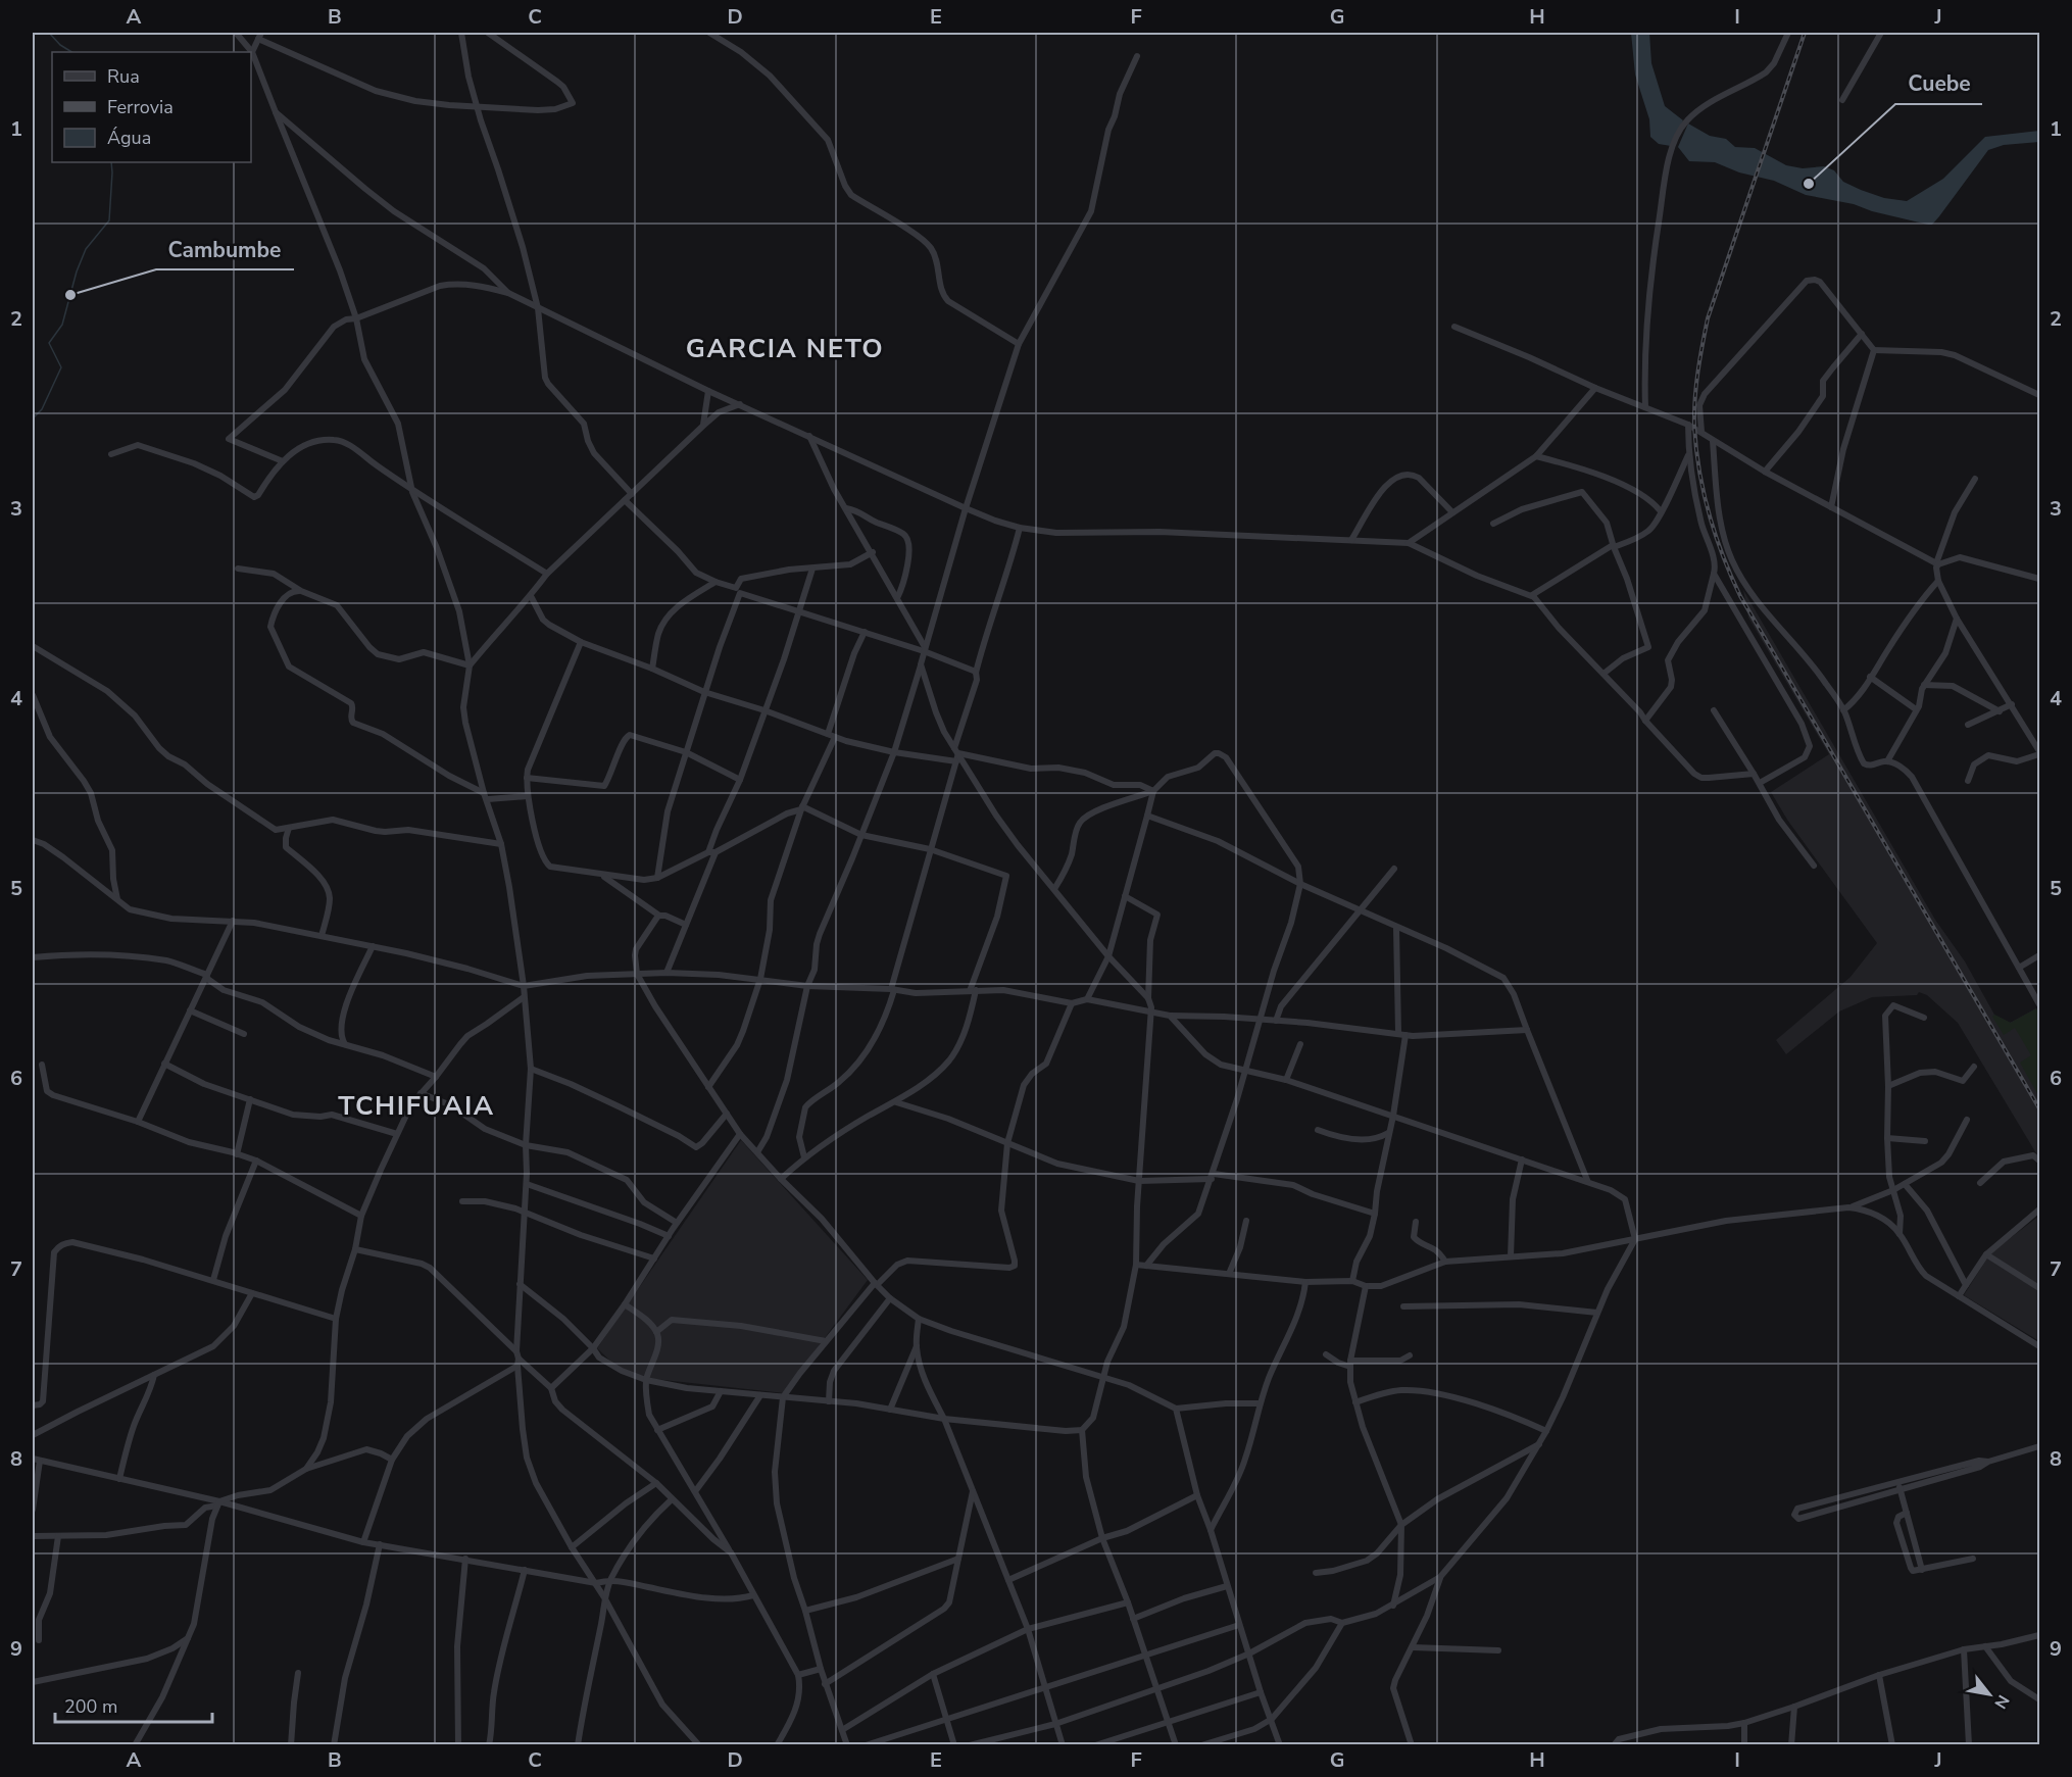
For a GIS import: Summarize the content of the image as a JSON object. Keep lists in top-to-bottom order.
{
  "districts": ["GARCIA NETO", "TCHIFUAIA"],
  "places": ["Cuebe", "Cambumbe"],
  "legend": ["Rua", "Ferrovia", "Água"],
  "scale_bar": "200 m",
  "north": "bottom right",
  "grid": {
    "columns": [
      "A",
      "B",
      "C",
      "D",
      "E",
      "F",
      "G",
      "H",
      "I",
      "J"
    ],
    "rows": [
      "1",
      "2",
      "3",
      "4",
      "5",
      "6",
      "7",
      "8",
      "9"
    ]
  }
}
